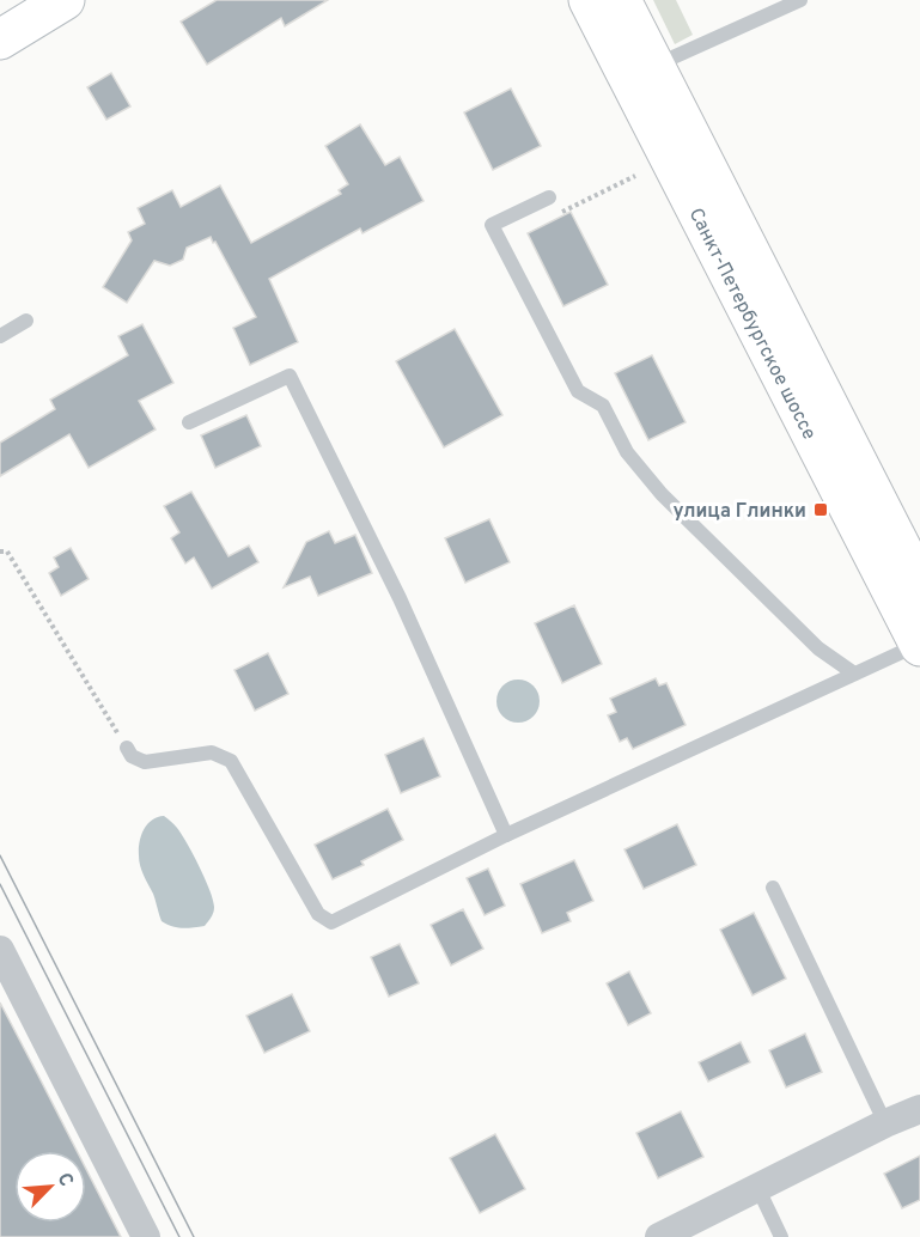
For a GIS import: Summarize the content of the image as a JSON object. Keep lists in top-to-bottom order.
{
  "streets": {
    "main road": ["Санкт-Петербургское шоссе"]
  },
  "places": {
    "transit": ["улица Глинки"]
  },
  "north": "top right"
}
